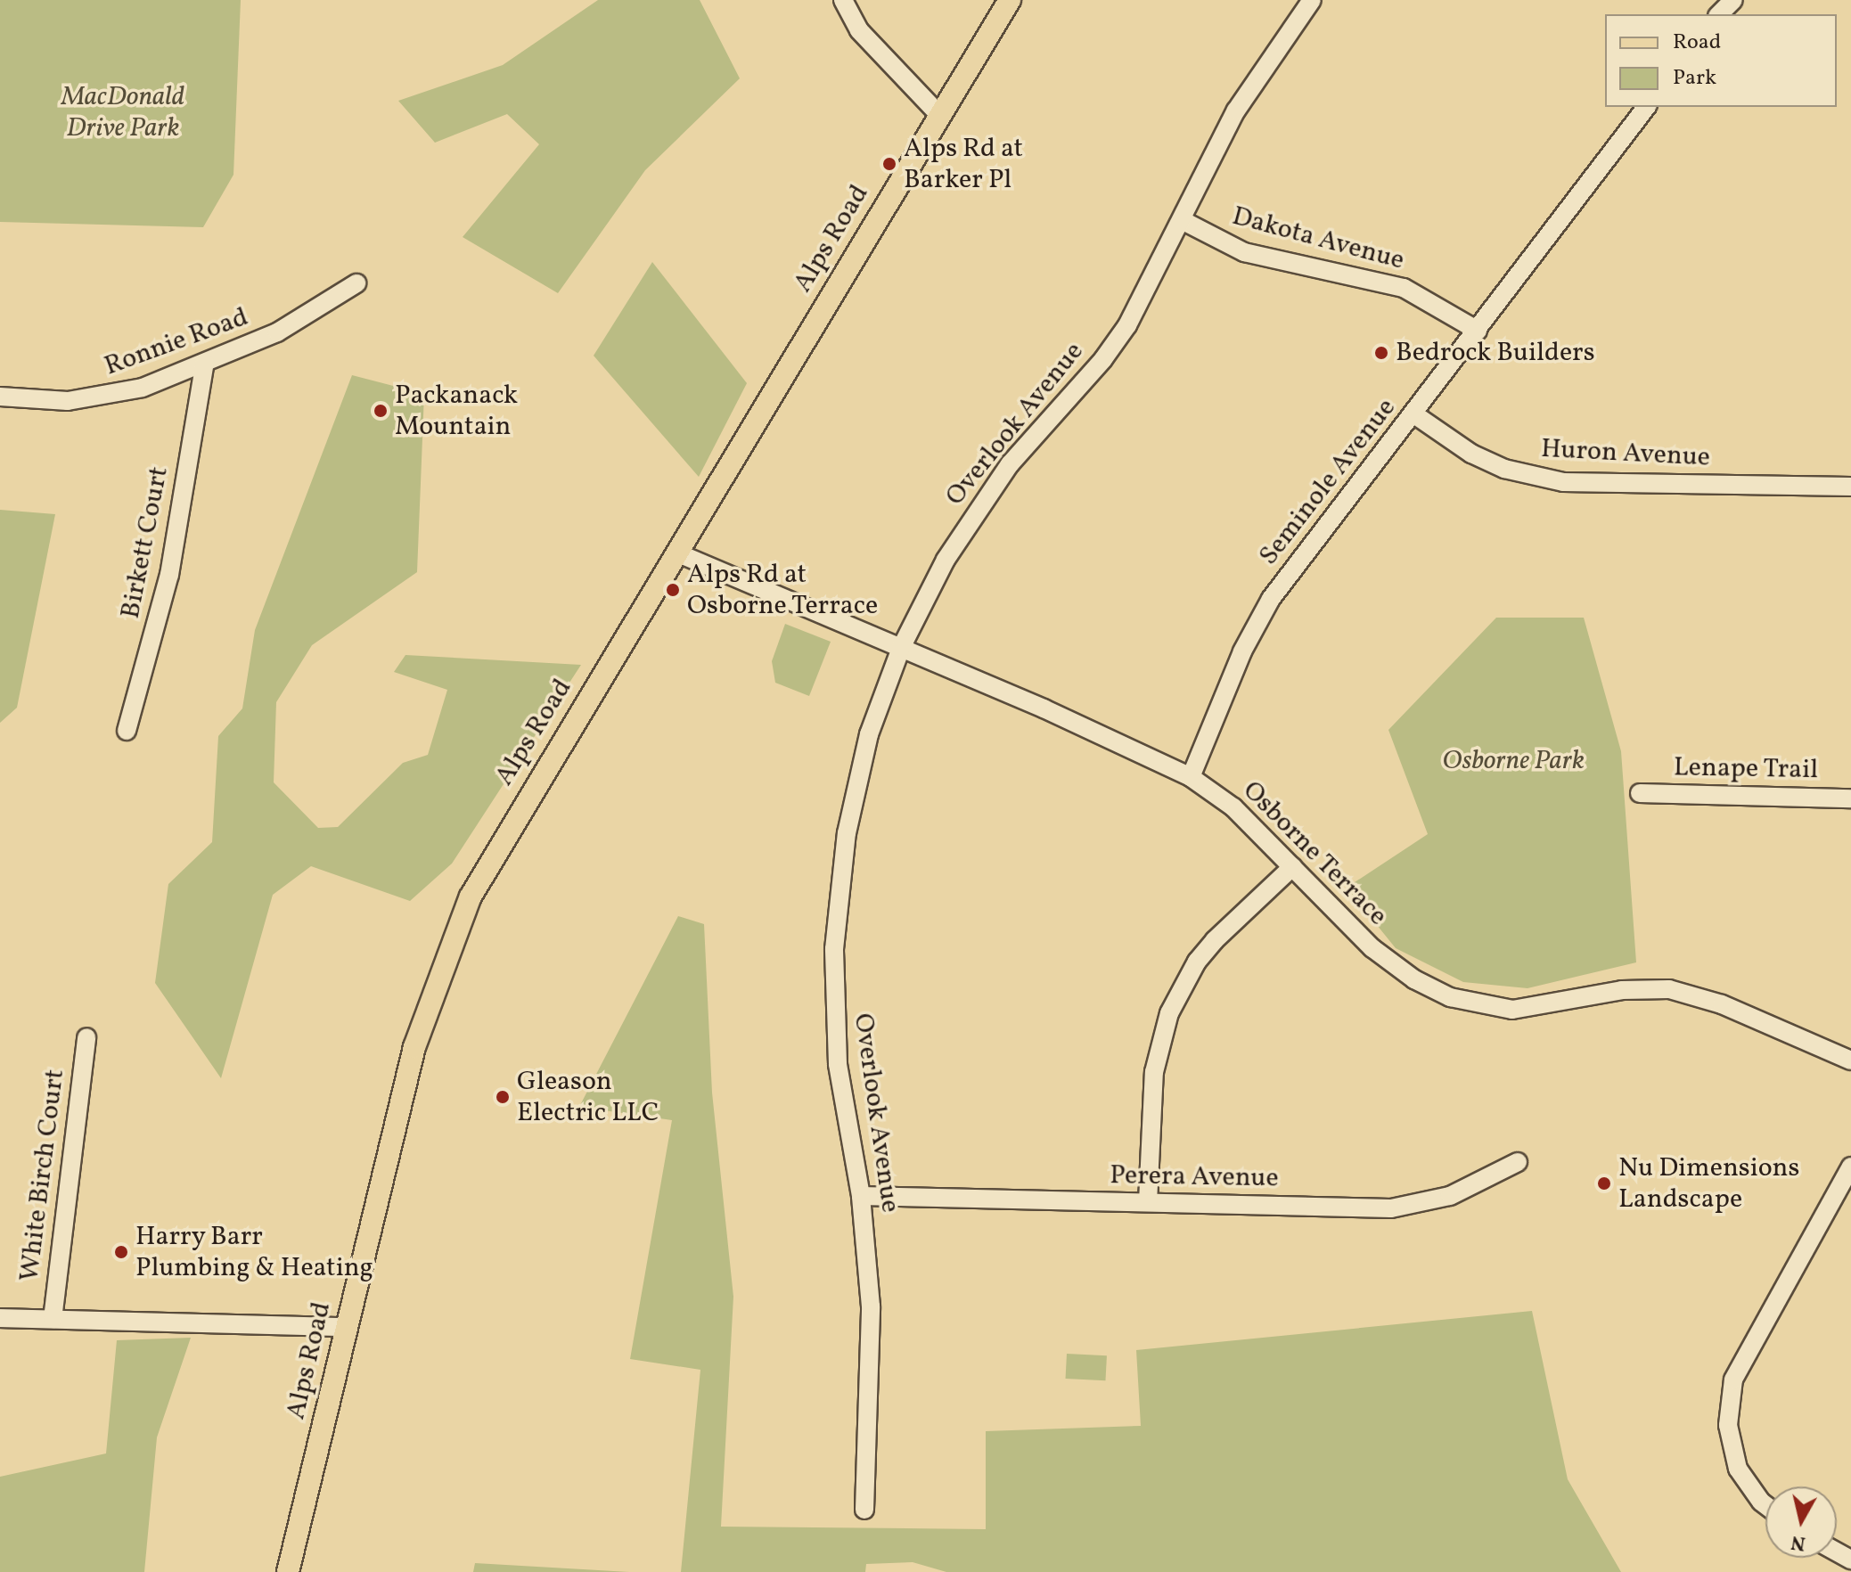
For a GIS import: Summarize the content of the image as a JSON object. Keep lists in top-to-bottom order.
{
  "streets": {
    "main road": ["Alps Road"],
    "street": [
      "Dakota Avenue",
      "Ronnie Road",
      "Overlook Avenue",
      "Huron Avenue",
      "Seminole Avenue",
      "Birkett Court",
      "Lenape Trail",
      "Osborne Terrace",
      "White Birch Court",
      "Perera Avenue"
    ]
  },
  "crossings": [
    ["Alps Road", "Osborne Terrace"],
    ["Dakota Avenue", "Overlook Avenue"],
    ["Dakota Avenue", "Seminole Avenue"],
    ["Ronnie Road", "Birkett Court"],
    ["Overlook Avenue", "Osborne Terrace"],
    ["Overlook Avenue", "Perera Avenue"],
    ["Huron Avenue", "Seminole Avenue"],
    ["Seminole Avenue", "Osborne Terrace"]
  ],
  "parks": ["MacDonald Drive Park", "Osborne Park"],
  "places": [
    "Alps Rd at Barker Pl",
    "Bedrock Builders",
    "Packanack Mountain",
    "Alps Rd at Osborne Terrace",
    "Gleason Electric LLC",
    "Nu Dimensions Landscape",
    "Harry Barr Plumbing & Heating"
  ],
  "legend": ["Road", "Park"],
  "north": "bottom"
}
